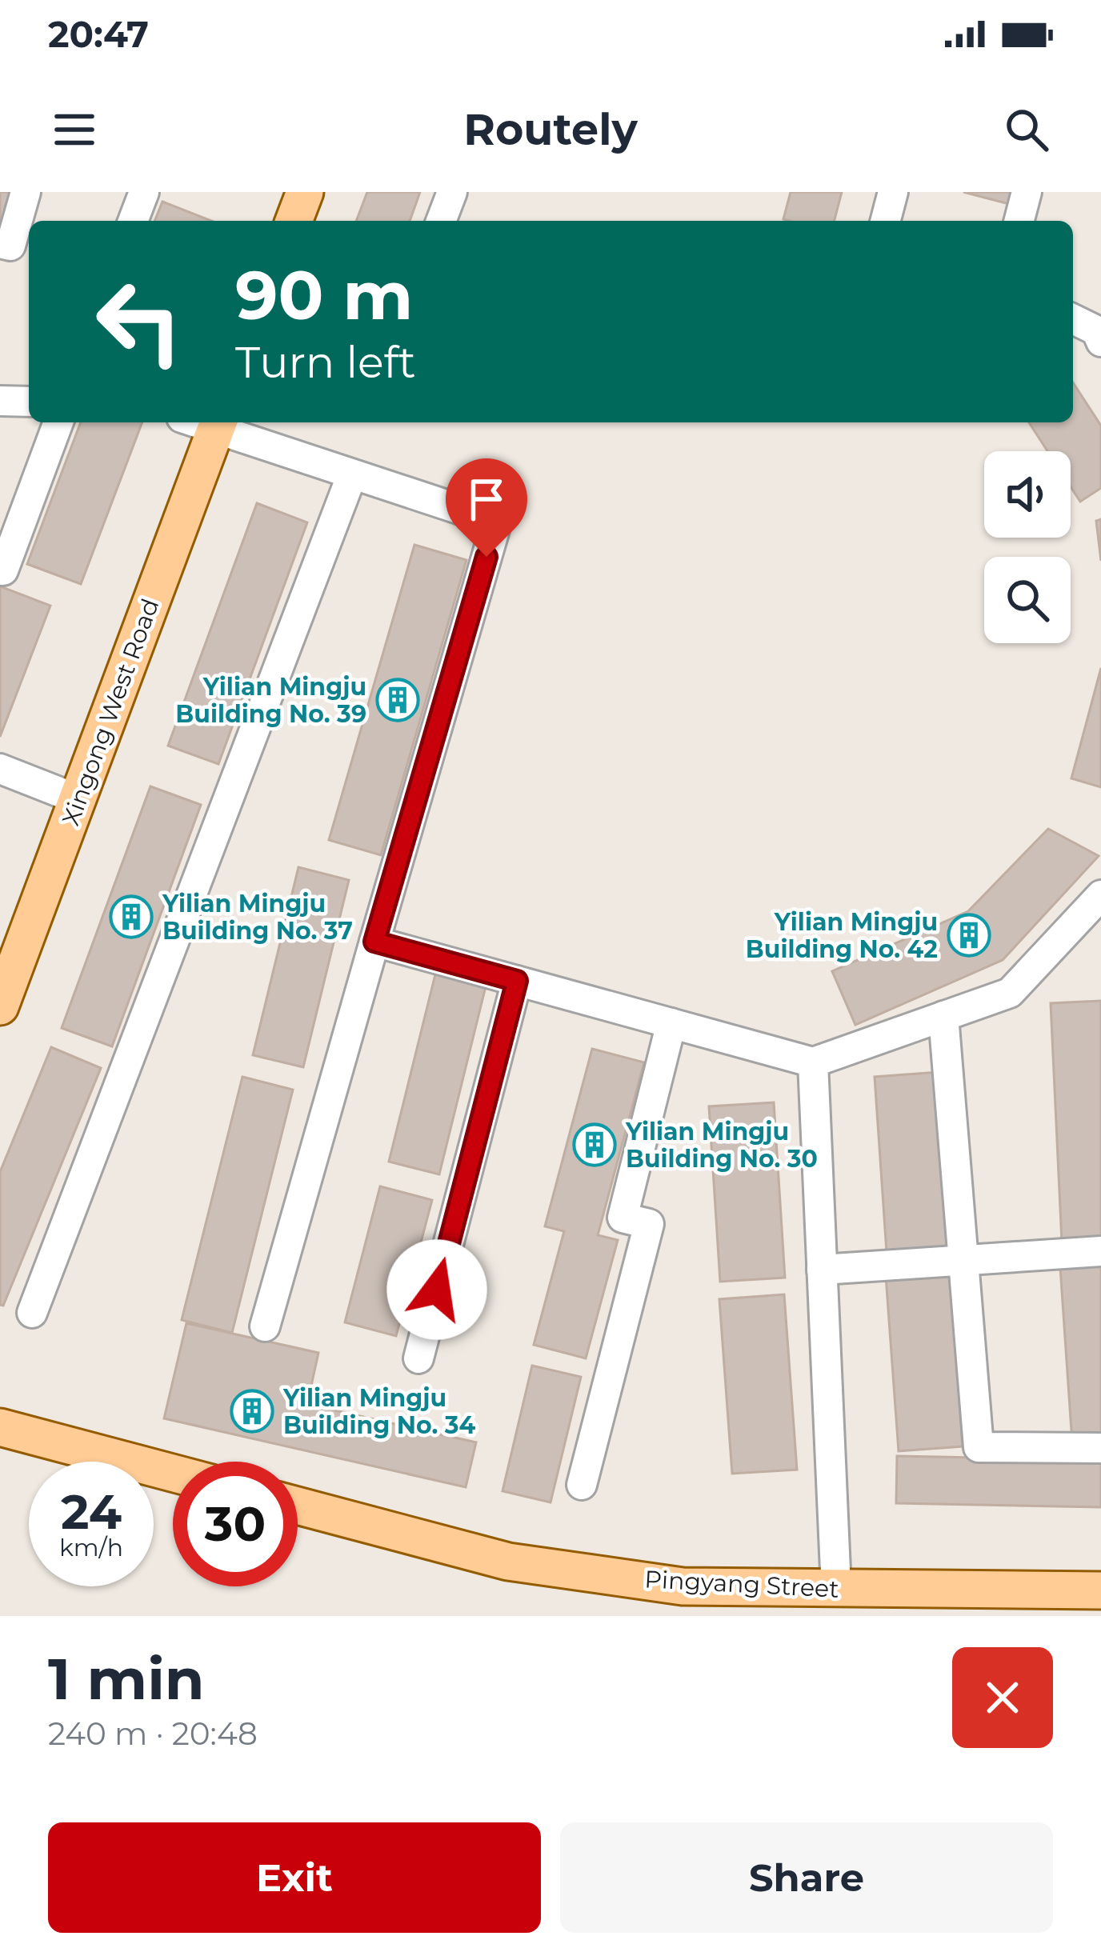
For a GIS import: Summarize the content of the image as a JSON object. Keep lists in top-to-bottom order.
{
  "streets": {
    "main road": ["Xingong West Road", "Pingyang Street"]
  },
  "places": {
    "building": [
      "Yilian Mingju Building No. 39",
      "Yilian Mingju Building No. 37",
      "Yilian Mingju Building No. 42",
      "Yilian Mingju Building No. 30",
      "Yilian Mingju Building No. 34"
    ]
  },
  "page": {
    "status": "20:47",
    "header": "Routely",
    "turn": ["90 m", "Turn left"],
    "speed": "24 km/h",
    "limit": "30",
    "heading": ["1 min", "240 m · 20:48"],
    "buttons": ["Exit", "Share"]
  }
}
